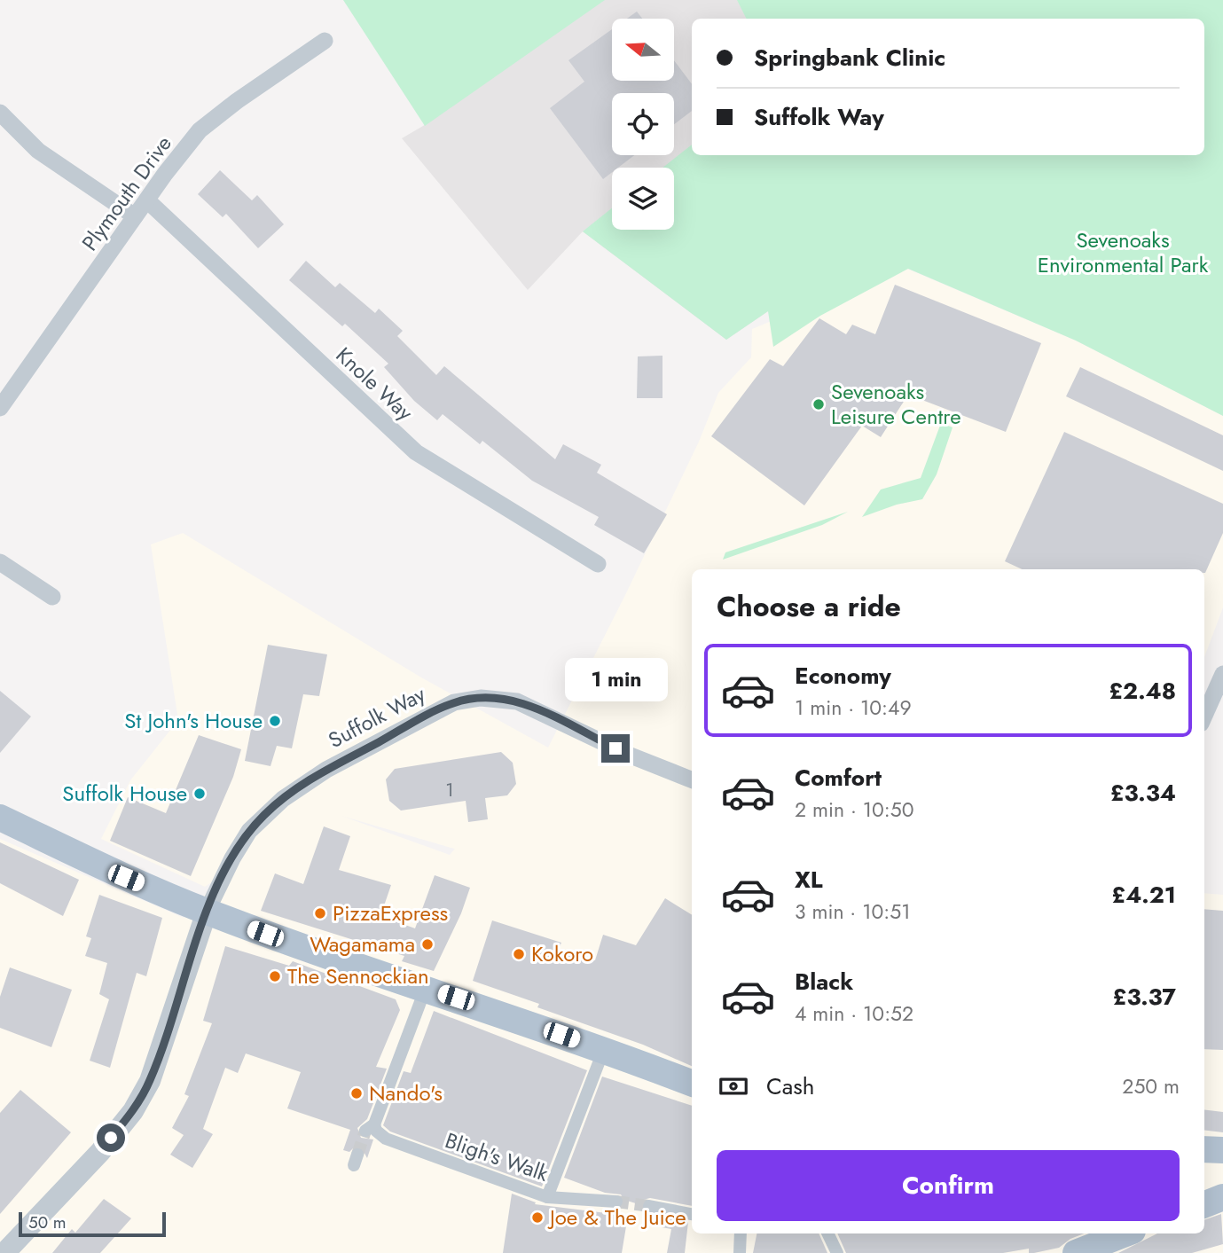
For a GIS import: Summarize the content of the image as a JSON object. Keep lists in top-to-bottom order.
{
  "streets": {
    "street": [
      "Plymouth Drive",
      "Knole Way",
      "Suffolk Way",
      "Bligh's Walk"
    ]
  },
  "crossings": [
    ["Plymouth Drive", "Knole Way"]
  ],
  "parks": ["Sevenoaks Environmental Park"],
  "places": [
    "Sevenoaks Leisure Centre",
    "St John's House",
    "Suffolk House",
    "PizzaExpress",
    "Wagamama",
    "Kokoro",
    "The Sennockian",
    "Nando's",
    "Joe & The Juice"
  ],
  "house_numbers": ["1"],
  "scale_bar": "50 m",
  "north": "left",
  "page": {
    "banner": ["Springbank Clinic", "Suffolk Way"],
    "heading": "Choose a ride",
    "list": [
      {
        "name": "Economy",
        "note": "1 min · 10:49",
        "value": "£2.48"
      },
      {
        "name": "Comfort",
        "note": "2 min · 10:50",
        "value": "£3.34"
      },
      {
        "name": "XL",
        "note": "3 min · 10:51",
        "value": "£4.21"
      },
      {
        "name": "Black",
        "note": "4 min · 10:52",
        "value": "£3.37"
      }
    ],
    "bubble": "1 min",
    "pay": ["Cash", "250 m"],
    "buttons": "Confirm",
    "scale": "50 m"
  }
}
